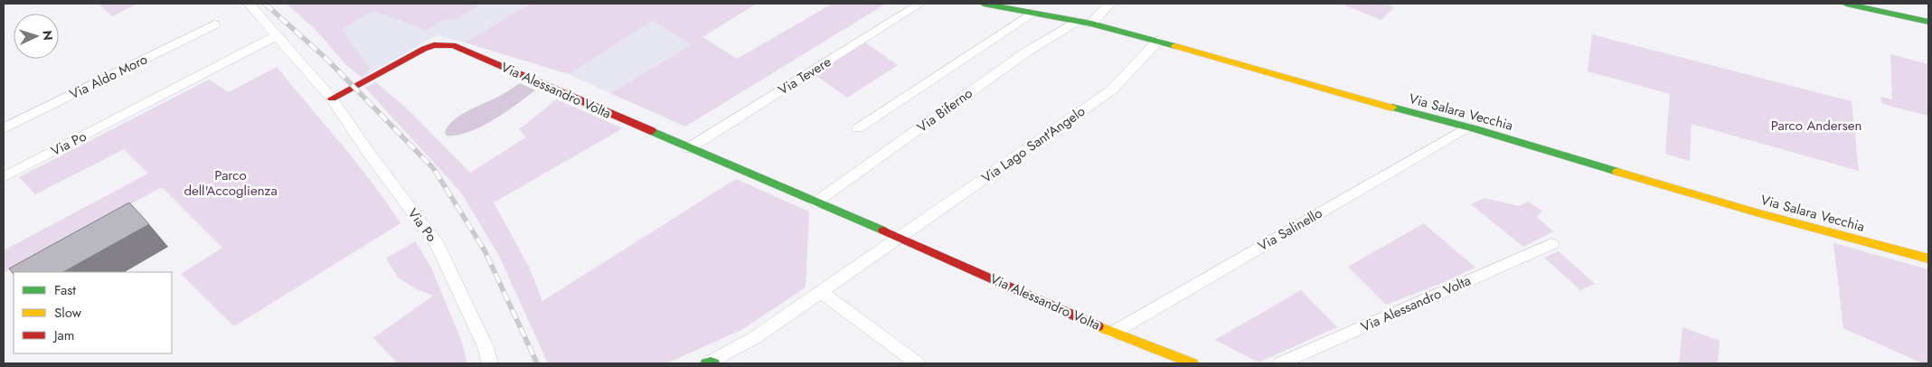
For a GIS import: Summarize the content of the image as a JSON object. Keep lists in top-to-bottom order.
{
  "streets": {
    "street": [
      "Via Tevere",
      "Via Aldo Moro",
      "Via Alessandro Volta",
      "Via Biferno",
      "Via Salara Vecchia",
      "Via Po",
      "Via Lago Sant'Angelo",
      "Via Salinello"
    ]
  },
  "crossings": [
    ["Via Tevere", "Via Alessandro Volta"],
    ["Via Alessandro Volta", "Via Biferno"],
    ["Via Alessandro Volta", "Via Po"],
    ["Via Alessandro Volta", "Via Lago Sant'Angelo"],
    ["Via Alessandro Volta", "Via Salinello"],
    ["Via Biferno", "Via Salara Vecchia"],
    ["Via Salara Vecchia", "Via Lago Sant'Angelo"],
    ["Via Salara Vecchia", "Via Salinello"]
  ],
  "parks": ["Parco Andersen", "Parco dell'Accoglienza"],
  "legend": ["Fast", "Slow", "Jam"],
  "north": "right"
}
